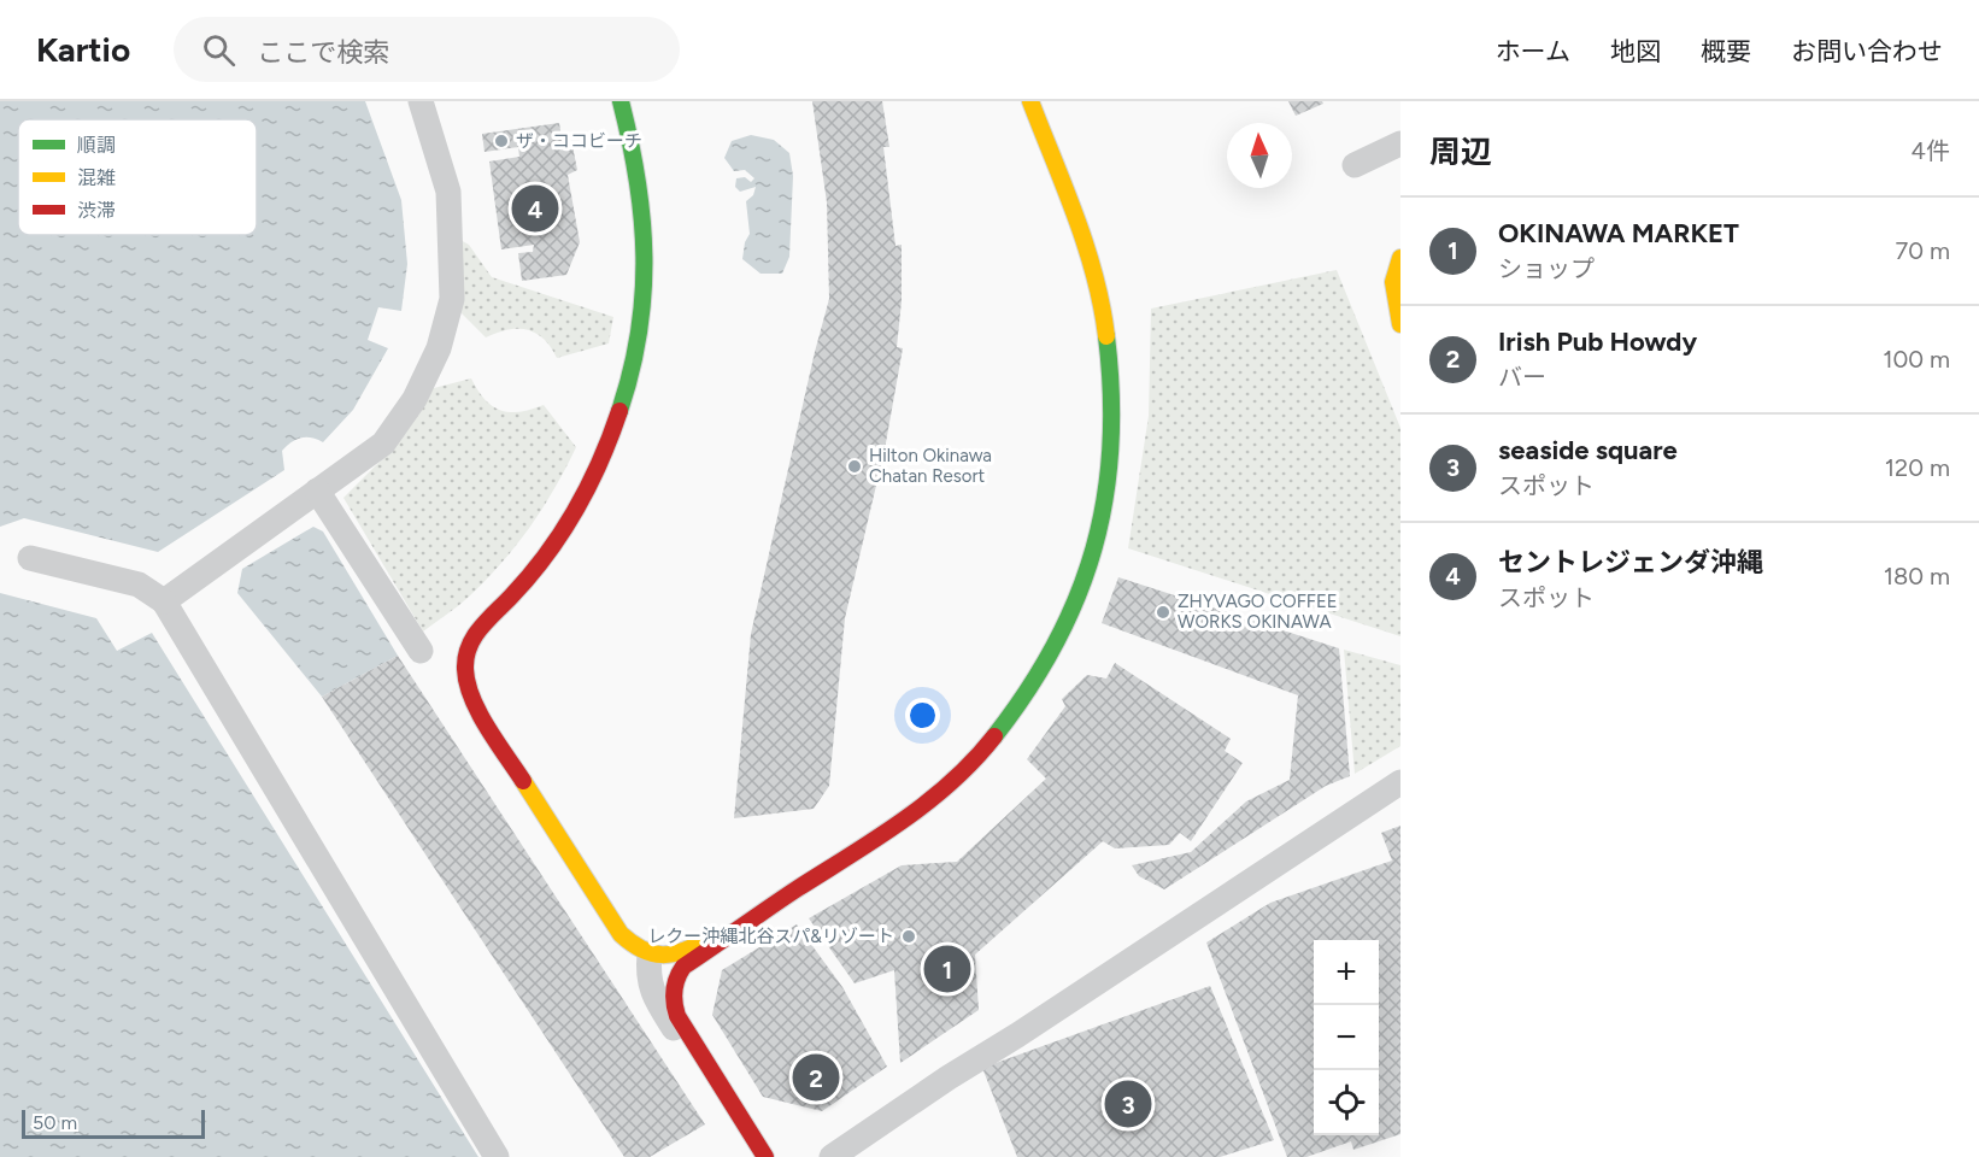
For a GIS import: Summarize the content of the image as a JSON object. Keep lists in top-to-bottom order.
{
  "places": [
    "ザ・ココビーチ",
    "Hilton Okinawa Chatan Resort",
    "ZHYVAGO COFFEE WORKS OKINAWA",
    "レクー沖縄北谷スパ&リゾート"
  ],
  "legend": ["順調", "混雑", "渋滞"],
  "scale_bar": "50 m",
  "north": "top",
  "page": {
    "header": "Kartio",
    "search": "ここで検索",
    "nav": [
      "ホーム",
      "地図",
      "概要",
      "お問い合わせ"
    ],
    "heading": ["周辺", "4件"],
    "pins": [
      "4",
      "1",
      "2",
      "3"
    ],
    "list": [
      {
        "mark": "1",
        "name": "OKINAWA MARKET",
        "note": "ショップ",
        "value": "70 m"
      },
      {
        "mark": "2",
        "name": "Irish Pub Howdy",
        "note": "バー",
        "value": "100 m"
      },
      {
        "mark": "3",
        "name": "seaside square",
        "note": "スポット",
        "value": "120 m"
      },
      {
        "mark": "4",
        "name": "セントレジェンダ沖縄",
        "note": "スポット",
        "value": "180 m"
      }
    ],
    "map_buttons": ["+", "−"],
    "scale": "50 m"
  }
}
